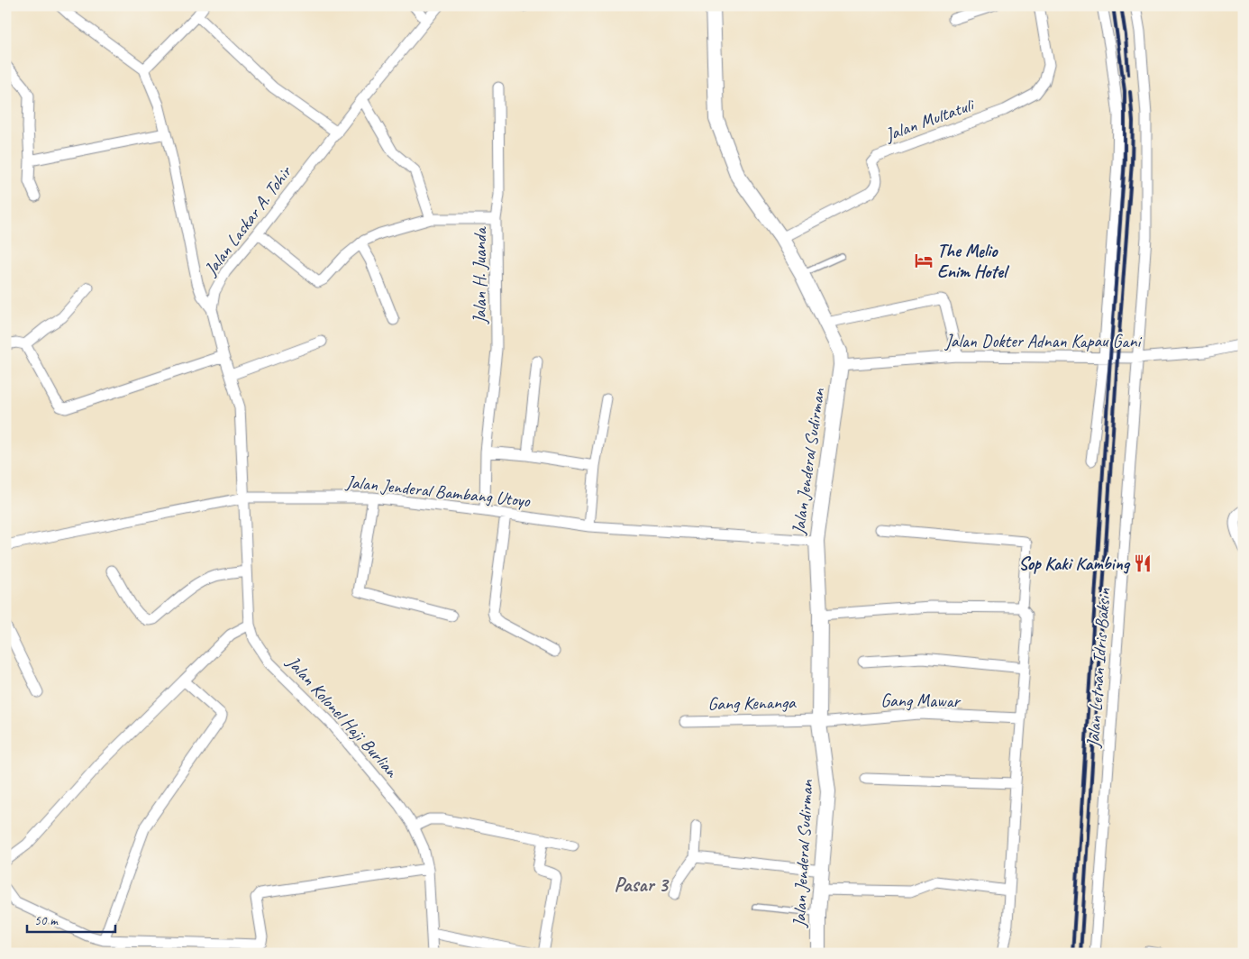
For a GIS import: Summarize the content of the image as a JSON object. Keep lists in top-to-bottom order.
{
  "streets": {
    "main road": ["Jalan Jenderal Sudirman"],
    "street": [
      "Jalan Multatuli",
      "Jalan Laskar A. Tohir",
      "Jalan H. Juanda",
      "Jalan Dokter Adnan Kapau Gani",
      "Jalan Jenderal Bambang Utoyo",
      "Jalan Letnan Idris Baksin",
      "Gang Mawar",
      "Gang Kenanga",
      "Jalan Kolonel Haji Burlian"
    ]
  },
  "crossings": [
    ["Jalan Multatuli", "Jalan Jenderal Sudirman"],
    ["Jalan Laskar A. Tohir", "Jalan H. Juanda"],
    ["Jalan Laskar A. Tohir", "Jalan Jenderal Bambang Utoyo"],
    ["Jalan Laskar A. Tohir", "Jalan Kolonel Haji Burlian"],
    ["Jalan H. Juanda", "Jalan Jenderal Bambang Utoyo"],
    ["Jalan Dokter Adnan Kapau Gani", "Jalan Jenderal Sudirman"],
    ["Jalan Dokter Adnan Kapau Gani", "Jalan Letnan Idris Baksin"],
    ["Jalan Jenderal Sudirman", "Jalan Jenderal Bambang Utoyo"],
    ["Jalan Jenderal Sudirman", "Gang Mawar"],
    ["Jalan Jenderal Sudirman", "Gang Kenanga"],
    ["Jalan Jenderal Bambang Utoyo", "Jalan Kolonel Haji Burlian"],
    ["Gang Mawar", "Gang Kenanga"]
  ],
  "districts": ["Pasar 3"],
  "places": {
    "hotel": ["The Melio Enim Hotel"],
    "restaurant": ["Sop Kaki Kambing"]
  },
  "scale_bar": "50 m"
}
